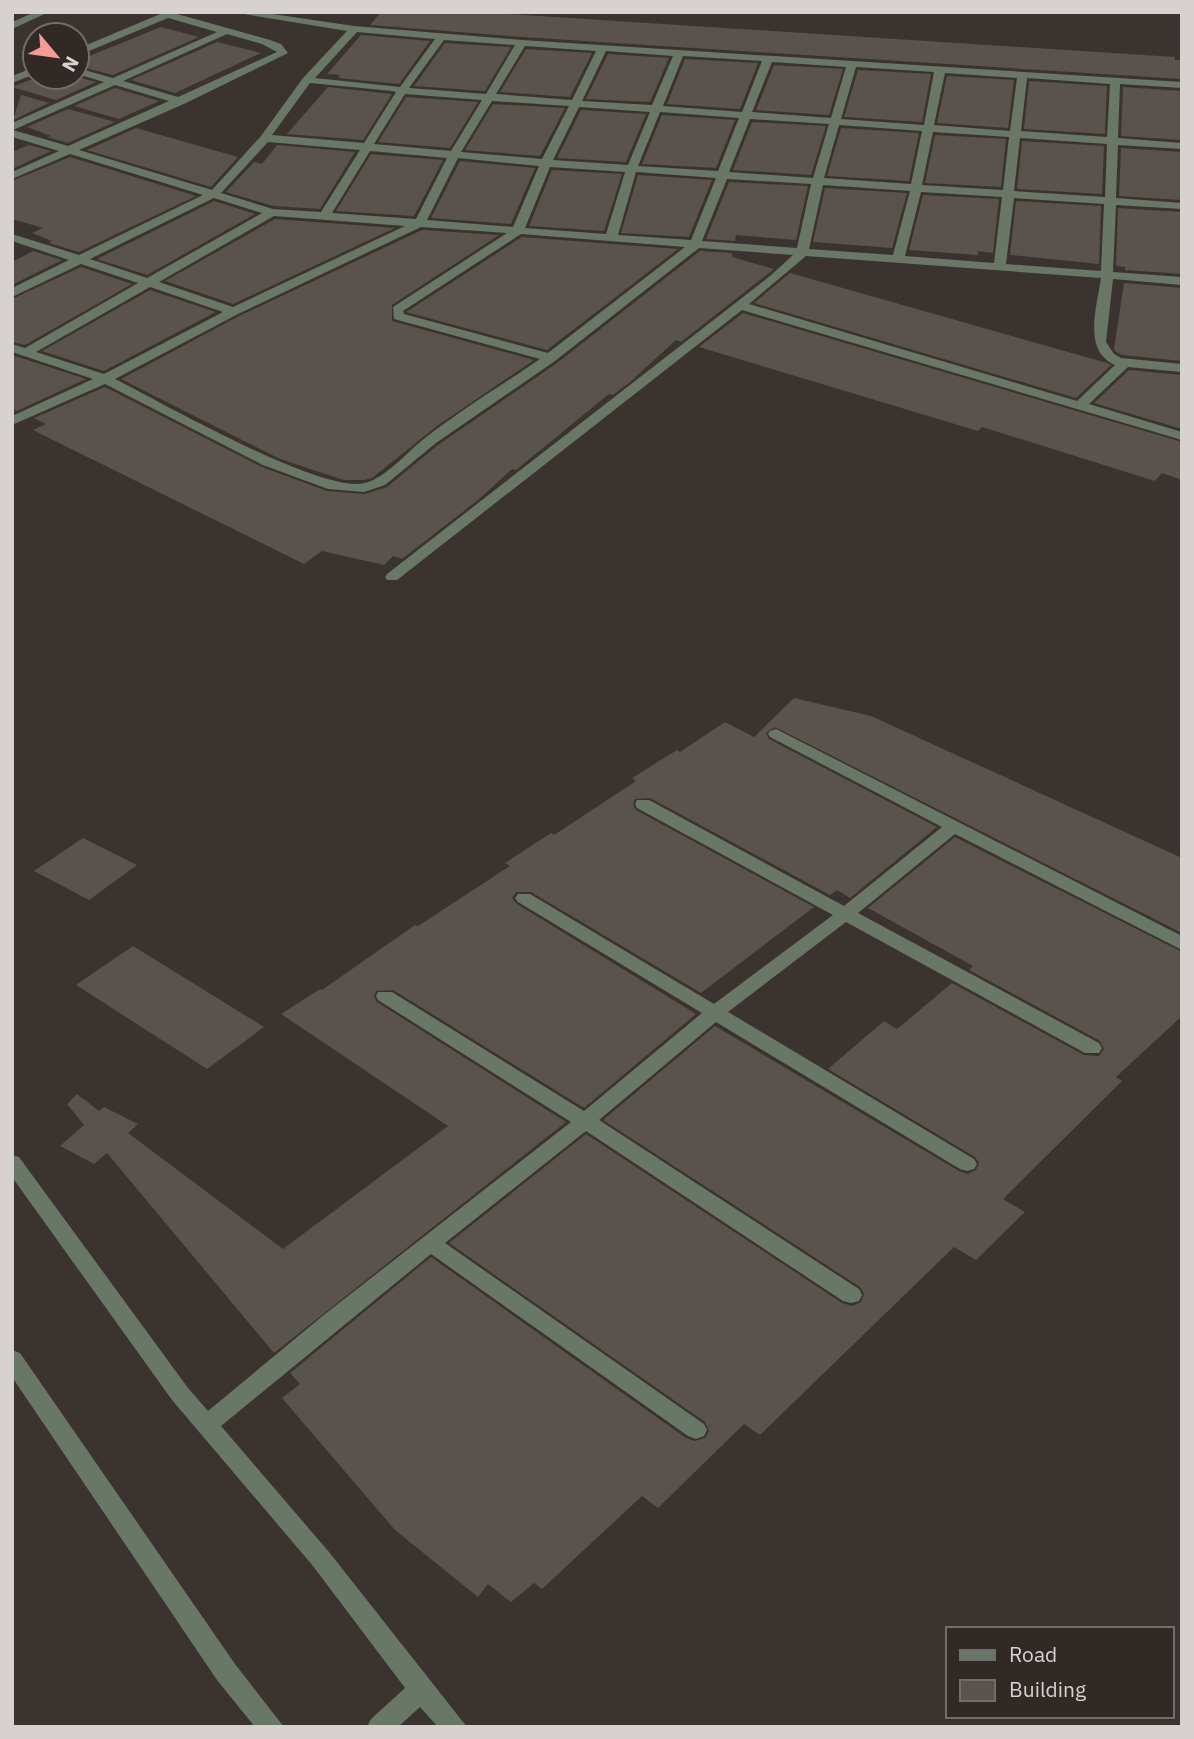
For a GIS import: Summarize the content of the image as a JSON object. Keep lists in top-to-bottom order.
{
  "legend": ["Road", "Building"],
  "north": "bottom right"
}
